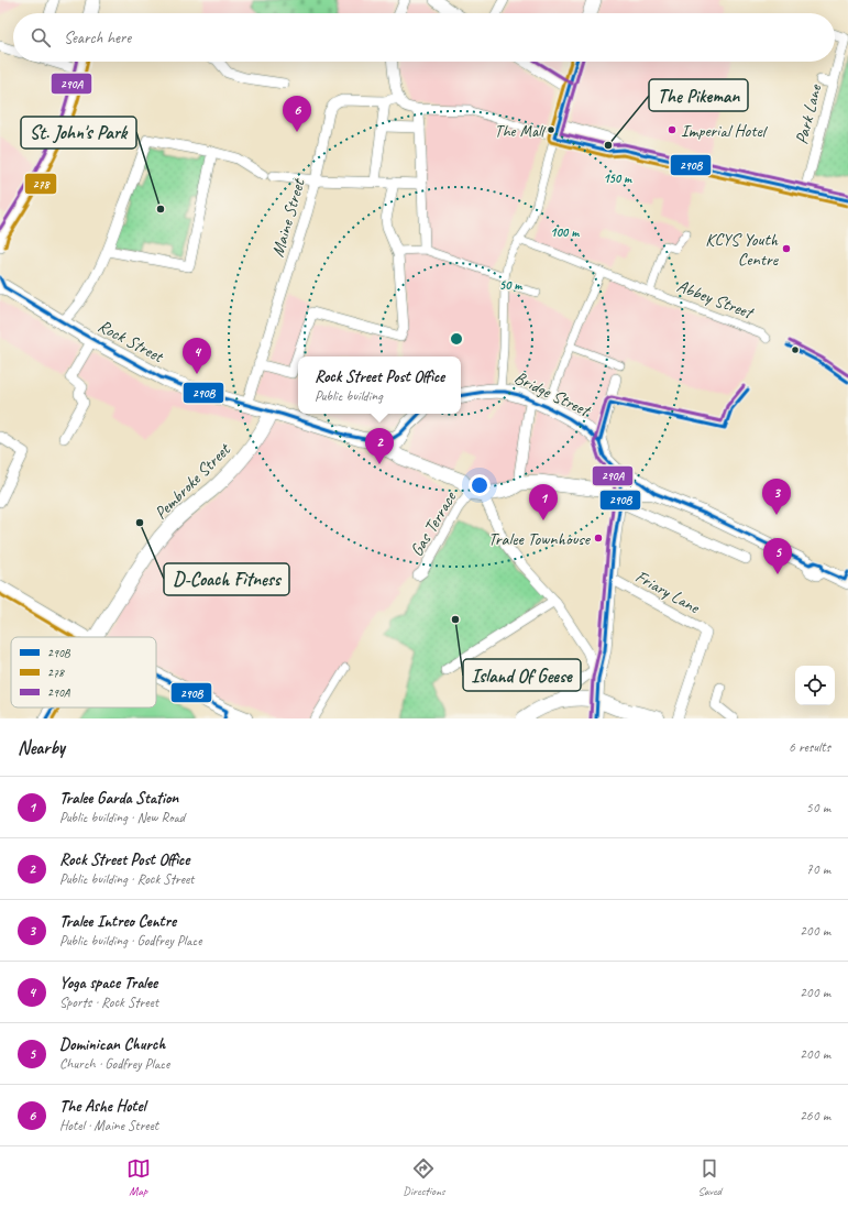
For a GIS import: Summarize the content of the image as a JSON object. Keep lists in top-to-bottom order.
{
  "streets": {
    "main road": ["Rock Street", "Bridge Street", "Pembroke Street"],
    "street": [
      "Park Lane",
      "Maine Street",
      "Abbey Street",
      "Gas Terrace",
      "Friary Lane"
    ]
  },
  "crossings": [
    ["Maine Street", "Rock Street"],
    ["Rock Street", "Pembroke Street"],
    ["Rock Street", "Gas Terrace"]
  ],
  "places": [
    "The Mall",
    "Imperial Hotel",
    "The Pikeman",
    "St. John's Park",
    "KCYS Youth Centre",
    "D-Coach Fitness",
    "Tralee Townhouse",
    "Island Of Geese"
  ],
  "lines": ["transit line 290B", "transit line 278", "transit line 290A"],
  "legend": ["290B", "278", "290A"],
  "page": {
    "search": "Search here",
    "pins": [
      "6",
      "4",
      "2",
      "3",
      "1",
      "5"
    ],
    "popup": ["Rock Street Post Office", "Public building"],
    "heading": ["Nearby", "6 results"],
    "list": [
      {
        "mark": "1",
        "name": "Tralee Garda Station",
        "note": "Public building · New Road",
        "value": "50 m"
      },
      {
        "mark": "2",
        "name": "Rock Street Post Office",
        "note": "Public building · Rock Street",
        "value": "70 m"
      },
      {
        "mark": "3",
        "name": "Tralee Intreo Centre",
        "note": "Public building · Godfrey Place",
        "value": "200 m"
      },
      {
        "mark": "4",
        "name": "Yoga space Tralee",
        "note": "Sports · Rock Street",
        "value": "200 m"
      },
      {
        "mark": "5",
        "name": "Dominican Church",
        "note": "Church · Godfrey Place",
        "value": "200 m"
      },
      {
        "mark": "6",
        "name": "The Ashe Hotel",
        "note": "Hotel · Maine Street",
        "value": "260 m"
      }
    ],
    "nav": ["Map", "Directions", "Saved"]
  },
  "rings": ["150 m", "100 m", "50 m"]
}
